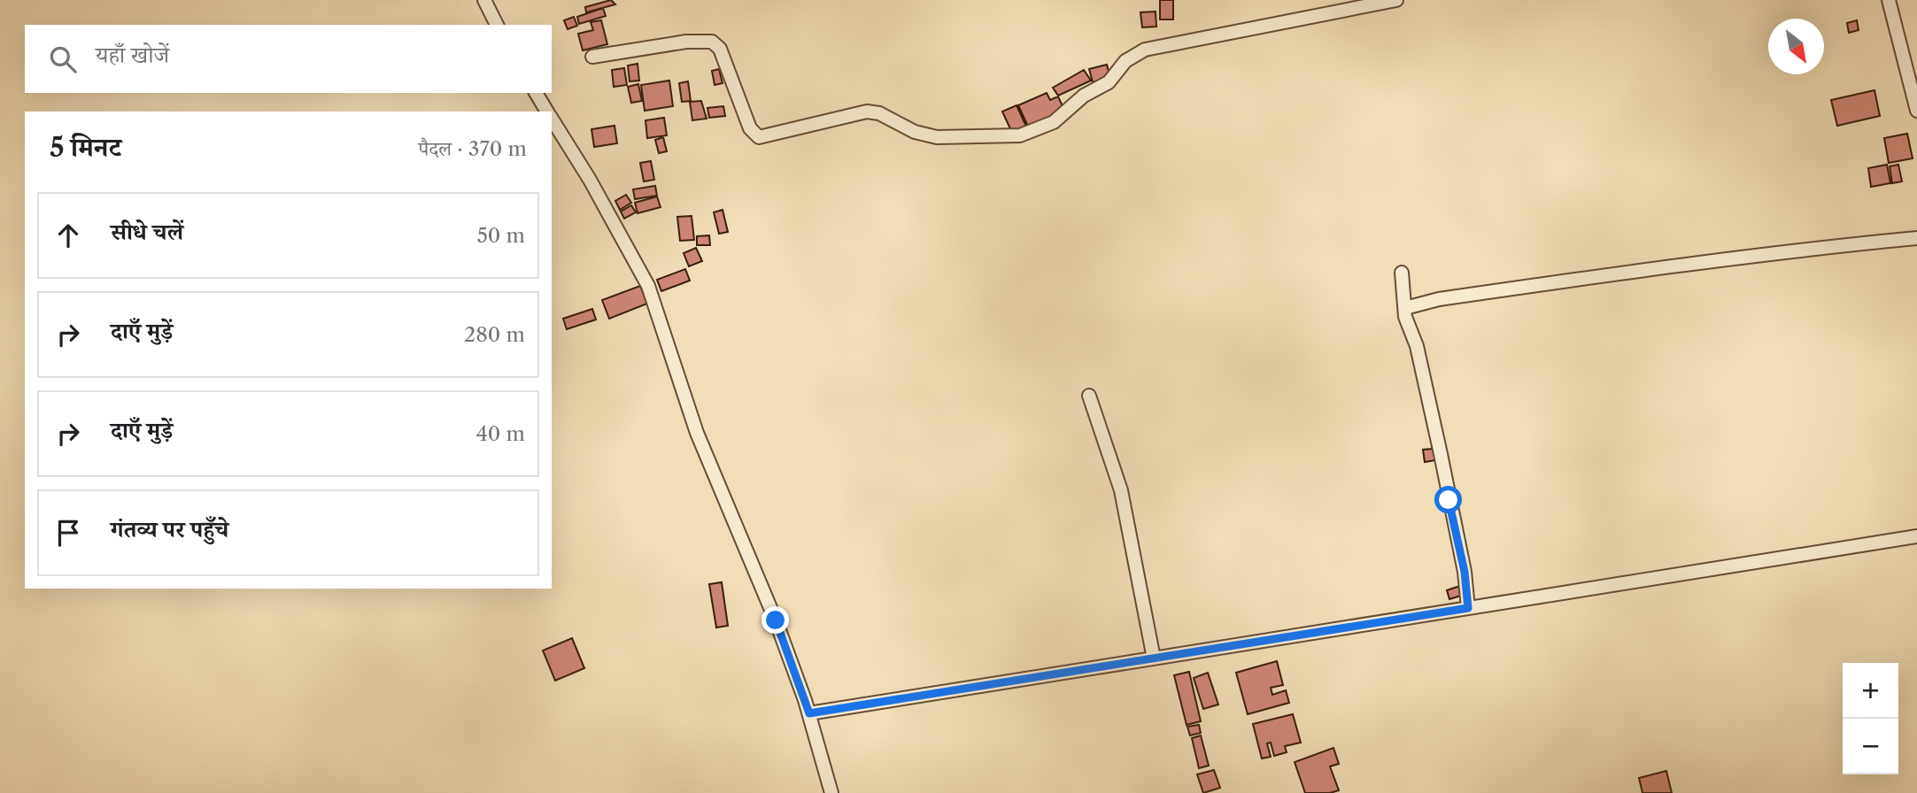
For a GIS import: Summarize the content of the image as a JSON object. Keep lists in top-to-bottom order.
{
  "north": "bottom right",
  "page": {
    "search": "यहाँ खोजें",
    "heading": ["5 मिनट", "पैदल · 370 m"],
    "list": [
      ["सीधे चलें", "50 m"],
      ["दाएँ मुड़ें", "280 m"],
      ["दाएँ मुड़ें", "40 m"],
      "गंतव्य पर पहुँचे"
    ],
    "map_buttons": ["+", "−"]
  }
}
